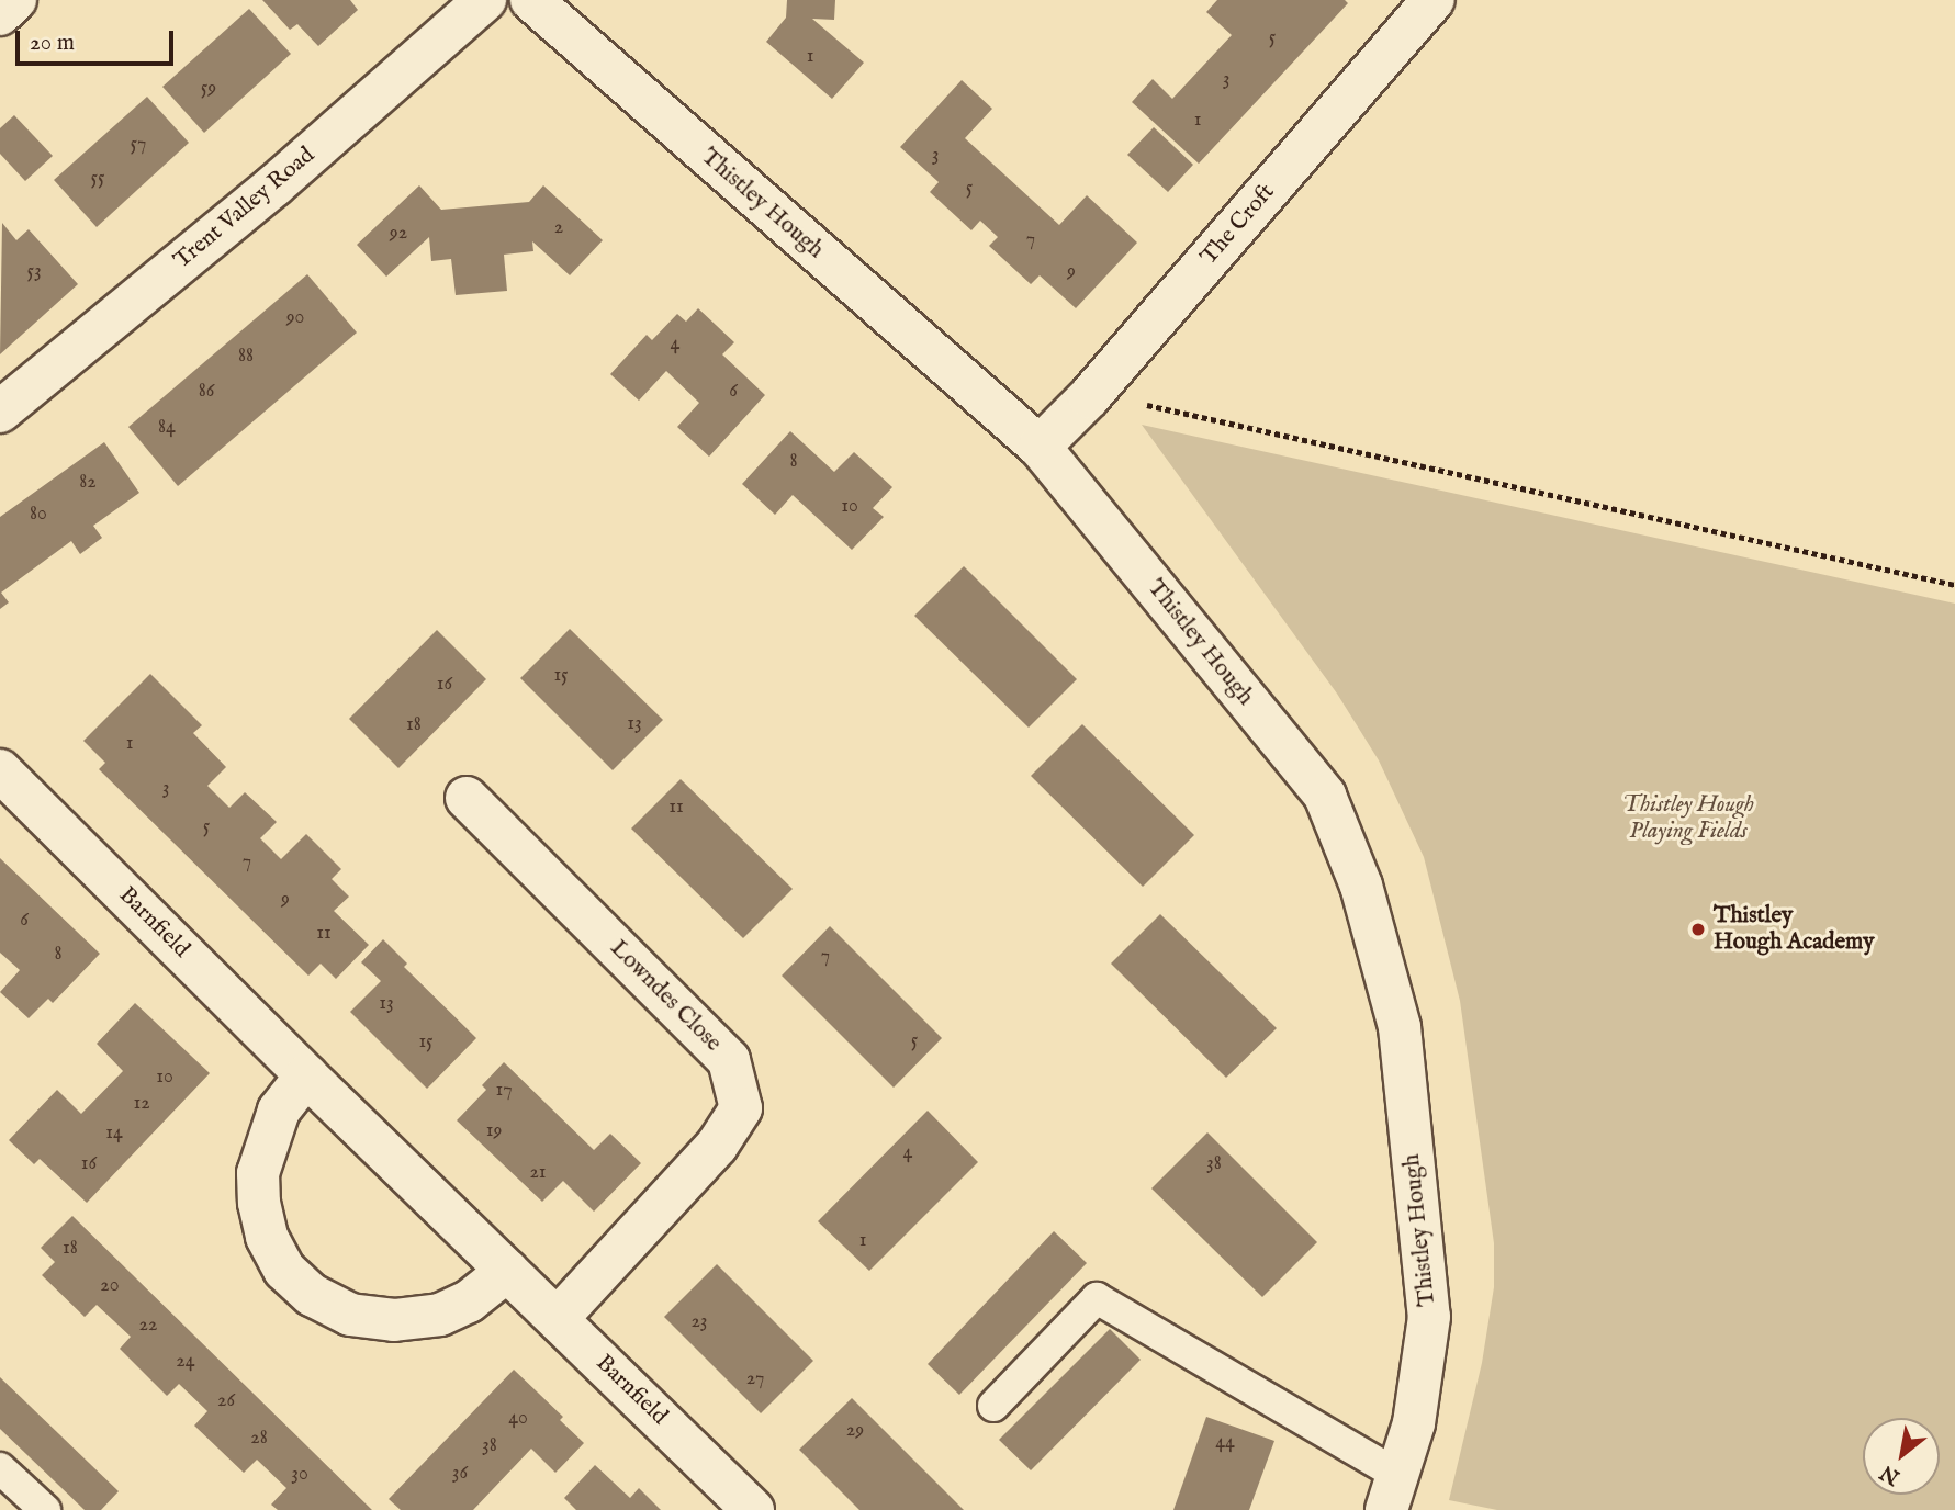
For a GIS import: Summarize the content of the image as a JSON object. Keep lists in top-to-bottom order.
{
  "streets": {
    "street": [
      "Thistley Hough",
      "Trent Valley Road",
      "The Croft",
      "Barnfield",
      "Lowndes Close"
    ]
  },
  "crossings": [
    ["Thistley Hough", "The Croft"],
    ["Barnfield", "Lowndes Close"]
  ],
  "parks": ["Thistley Hough Playing Fields"],
  "places": ["Thistley Hough Academy"],
  "house_numbers": [
    "5",
    "1",
    "3",
    "59",
    "1",
    "57",
    "3",
    "55",
    "5",
    "2",
    "92",
    "7",
    "53",
    "9",
    "90",
    "4",
    "88",
    "86",
    "6",
    "84",
    "8",
    "82",
    "10",
    "80",
    "15",
    "16",
    "13",
    "18",
    "1",
    "3",
    "11",
    "5",
    "7",
    "9",
    "6",
    "11",
    "8",
    "7",
    "13",
    "5",
    "15",
    "10",
    "17",
    "12",
    "19",
    "14",
    "4",
    "16",
    "38",
    "21",
    "1",
    "18",
    "20",
    "23",
    "22",
    "24",
    "27",
    "26",
    "40",
    "29",
    "28",
    "44",
    "38",
    "36",
    "30"
  ],
  "scale_bar": "20 m",
  "north": "bottom left"
}
